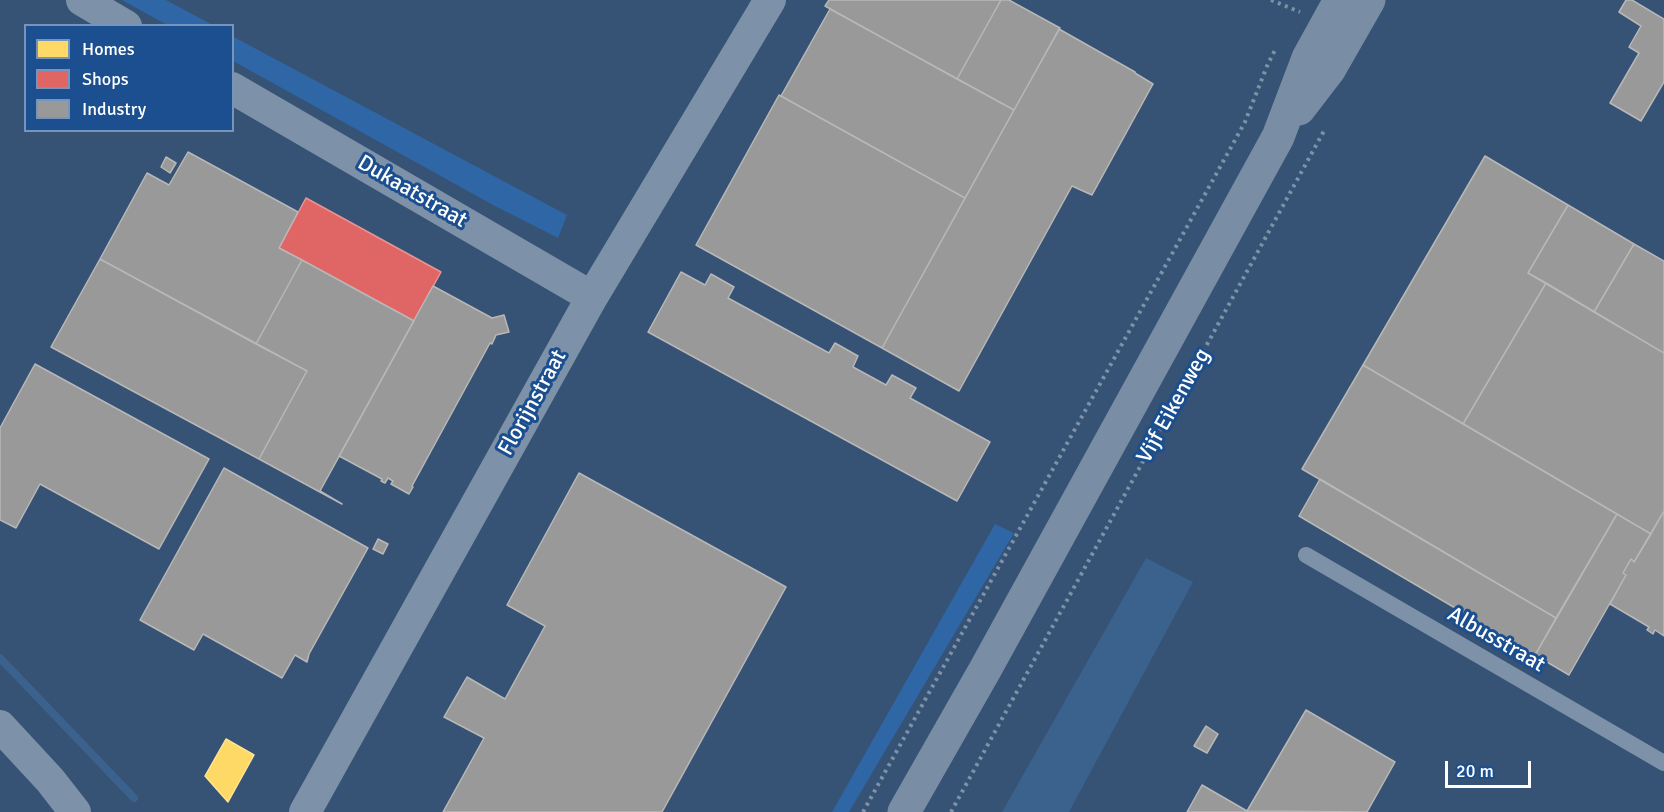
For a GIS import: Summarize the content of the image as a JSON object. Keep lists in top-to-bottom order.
{
  "streets": {
    "main road": ["Vijf Eikenweg"],
    "street": ["Dukaatstraat", "Florijnstraat"],
    "lane": ["Albusstraat"]
  },
  "crossings": [
    ["Dukaatstraat", "Florijnstraat"]
  ],
  "legend": ["Homes", "Shops", "Industry"],
  "scale_bar": "20 m"
}
